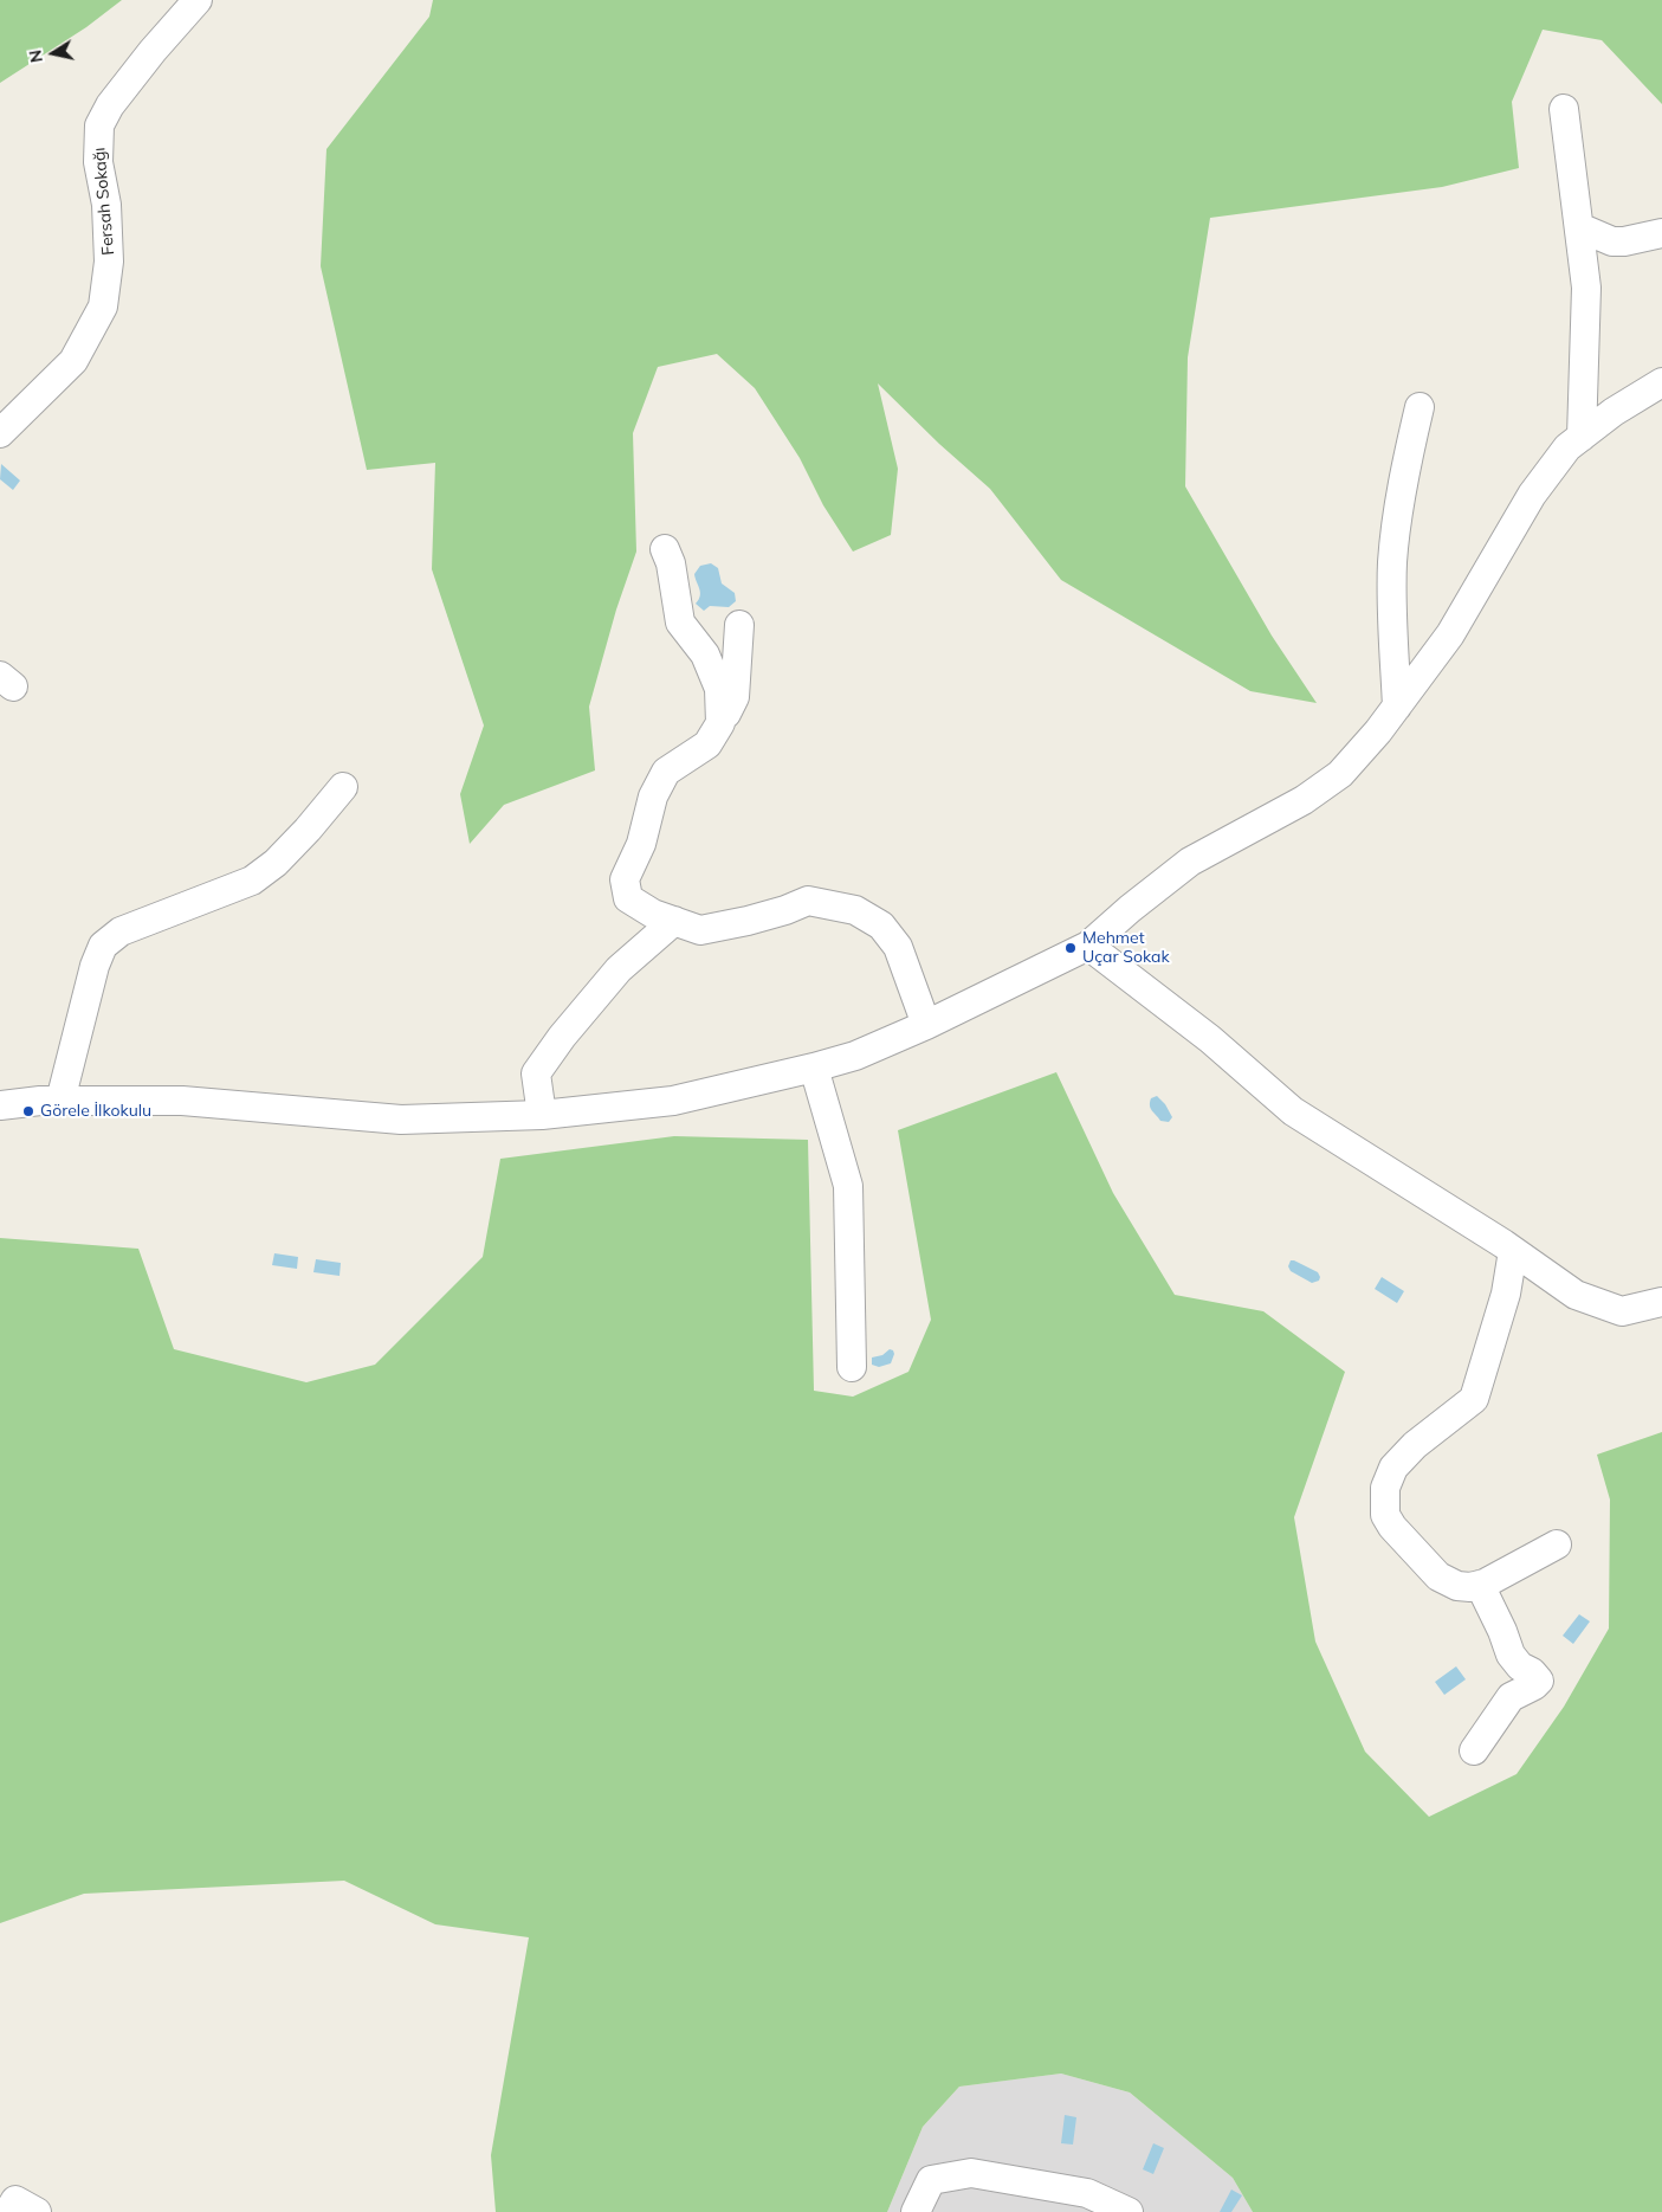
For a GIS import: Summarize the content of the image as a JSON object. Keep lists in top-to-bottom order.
{
  "streets": {
    "street": ["Fersah Sokağı"]
  },
  "places": ["Mehmet Uçar Sokak", "Görele İlkokulu"],
  "north": "left"
}
